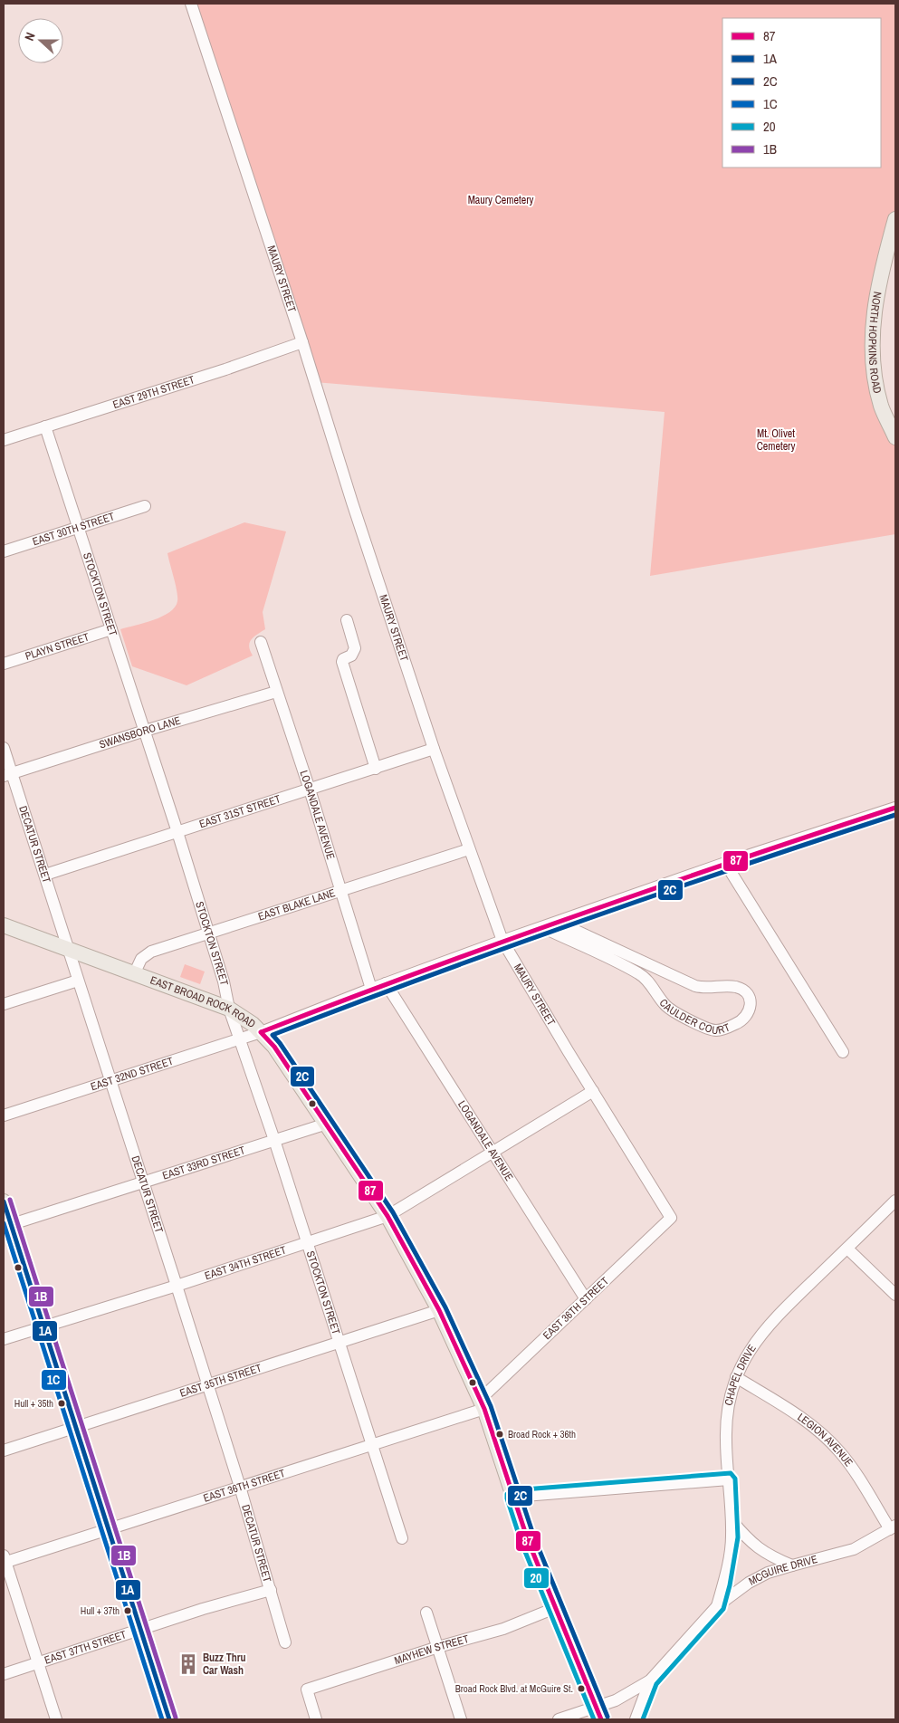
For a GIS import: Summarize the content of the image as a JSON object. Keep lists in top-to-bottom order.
{
  "streets": {
    "main road": ["NORTH HOPKINS ROAD", "EAST BROAD ROCK ROAD"],
    "street": [
      "MAURY STREET",
      "EAST 29TH STREET",
      "EAST 30TH STREET",
      "STOCKTON STREET",
      "PLAYN STREET",
      "SWANSBORO LANE",
      "EAST 31ST STREET",
      "LOGANDALE AVENUE",
      "DECATUR STREET",
      "EAST BLAKE LANE",
      "CAULDER COURT",
      "EAST 32ND STREET",
      "EAST 33RD STREET",
      "EAST 34TH STREET",
      "EAST 36TH STREET",
      "CHAPEL DRIVE",
      "EAST 35TH STREET",
      "LEGION AVENUE",
      "MCGUIRE DRIVE",
      "EAST 37TH STREET",
      "MAYHEW STREET"
    ]
  },
  "crossings": [
    ["MAURY STREET", "EAST 29TH STREET"],
    ["MAURY STREET", "EAST 31ST STREET"],
    ["MAURY STREET", "EAST BLAKE LANE"],
    ["MAURY STREET", "EAST 32ND STREET"],
    ["MAURY STREET", "EAST 34TH STREET"],
    ["MAURY STREET", "EAST 36TH STREET"],
    ["EAST 29TH STREET", "STOCKTON STREET"],
    ["EAST 30TH STREET", "STOCKTON STREET"],
    ["STOCKTON STREET", "PLAYN STREET"],
    ["STOCKTON STREET", "SWANSBORO LANE"],
    ["STOCKTON STREET", "EAST 31ST STREET"],
    ["STOCKTON STREET", "EAST BLAKE LANE"],
    ["STOCKTON STREET", "EAST BROAD ROCK ROAD"],
    ["STOCKTON STREET", "EAST 32ND STREET"],
    ["STOCKTON STREET", "EAST 33RD STREET"],
    ["STOCKTON STREET", "EAST 34TH STREET"],
    ["STOCKTON STREET", "EAST 36TH STREET"],
    ["STOCKTON STREET", "EAST 35TH STREET"],
    ["SWANSBORO LANE", "LOGANDALE AVENUE"],
    ["SWANSBORO LANE", "DECATUR STREET"],
    ["EAST 31ST STREET", "LOGANDALE AVENUE"],
    ["EAST 31ST STREET", "DECATUR STREET"],
    ["LOGANDALE AVENUE", "EAST BLAKE LANE"],
    ["LOGANDALE AVENUE", "EAST 32ND STREET"],
    ["LOGANDALE AVENUE", "EAST 34TH STREET"],
    ["LOGANDALE AVENUE", "EAST 36TH STREET"],
    ["DECATUR STREET", "EAST BROAD ROCK ROAD"],
    ["DECATUR STREET", "EAST 32ND STREET"],
    ["DECATUR STREET", "EAST 33RD STREET"],
    ["DECATUR STREET", "EAST 34TH STREET"],
    ["DECATUR STREET", "EAST 36TH STREET"],
    ["DECATUR STREET", "EAST 35TH STREET"],
    ["DECATUR STREET", "EAST 37TH STREET"],
    ["EAST BLAKE LANE", "EAST BROAD ROCK ROAD"],
    ["EAST BROAD ROCK ROAD", "EAST 32ND STREET"],
    ["EAST BROAD ROCK ROAD", "EAST 33RD STREET"],
    ["EAST BROAD ROCK ROAD", "EAST 34TH STREET"],
    ["EAST BROAD ROCK ROAD", "EAST 36TH STREET"],
    ["EAST BROAD ROCK ROAD", "EAST 35TH STREET"],
    ["EAST BROAD ROCK ROAD", "MCGUIRE DRIVE"],
    ["EAST BROAD ROCK ROAD", "MAYHEW STREET"],
    ["CAULDER COURT", "EAST 32ND STREET"],
    ["CHAPEL DRIVE", "LEGION AVENUE"],
    ["CHAPEL DRIVE", "MCGUIRE DRIVE"],
    ["LEGION AVENUE", "MCGUIRE DRIVE"]
  ],
  "parks": ["Maury Cemetery", "Mt. Olivet Cemetery"],
  "places": {
    "other": [
      "Hull + 35th",
      "Broad Rock + 36th",
      "Hull + 37th",
      "Broad Rock Blvd. at McGuire St."
    ],
    "building": ["Buzz Thru Car Wash"]
  },
  "lines": [
    "transit line 87",
    "transit line 2C",
    "transit line 1B",
    "transit line 1A",
    "transit line 1C",
    "transit line 20"
  ],
  "legend": [
    "87",
    "1A",
    "2C",
    "1C",
    "20",
    "1B"
  ],
  "north": "left"
}
